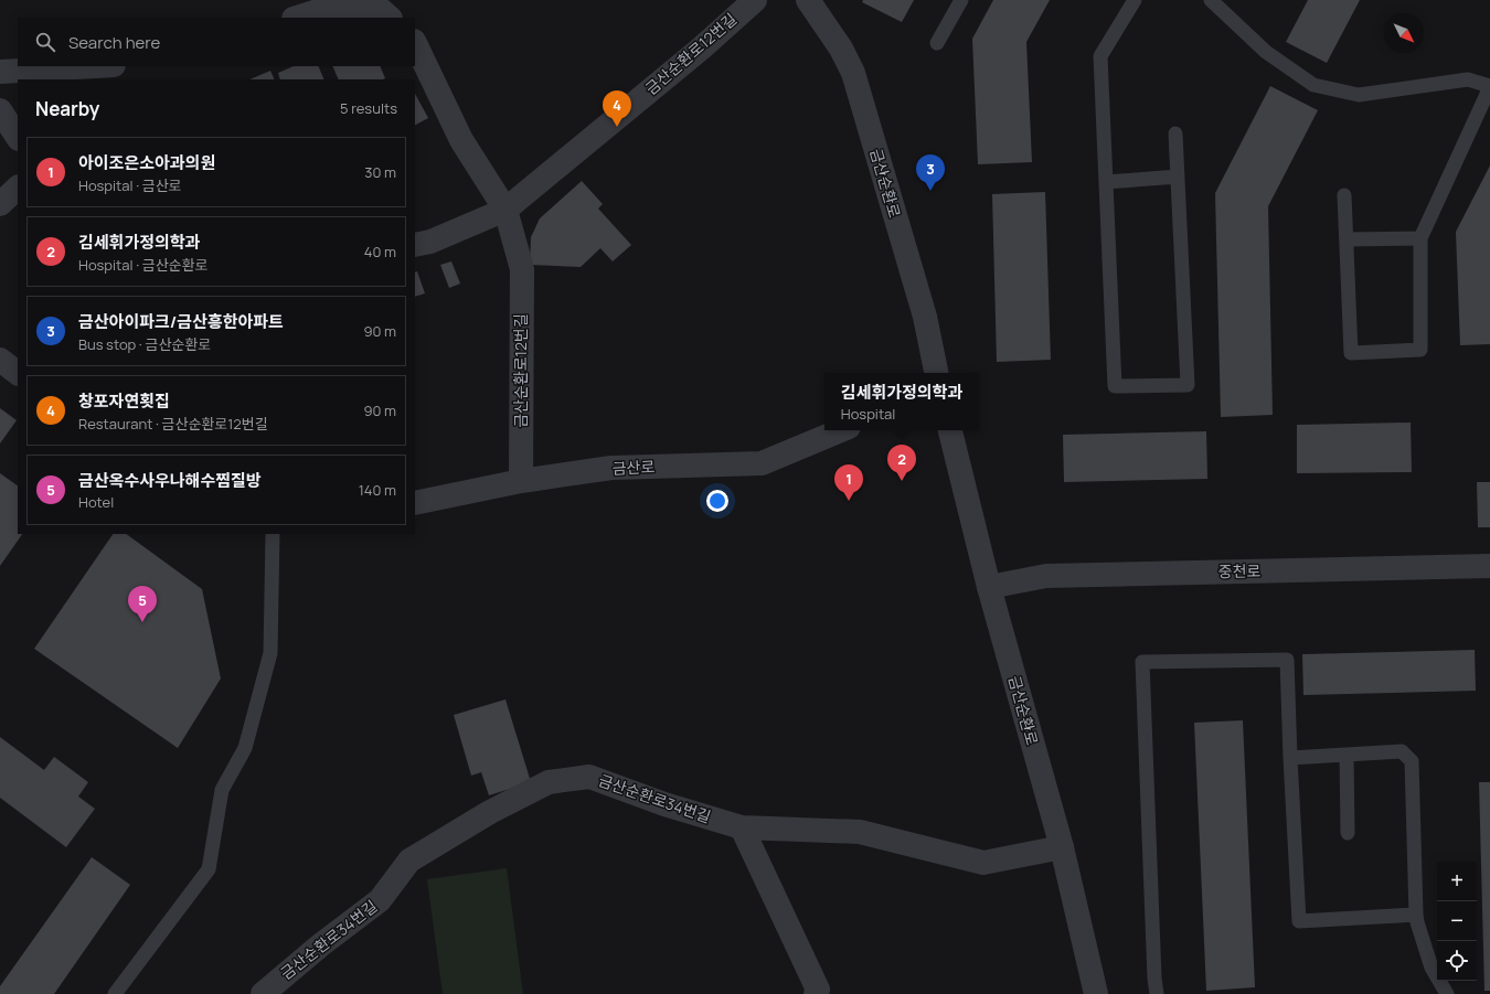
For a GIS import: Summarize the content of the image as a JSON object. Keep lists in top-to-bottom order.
{
  "streets": {
    "street": [
      "금산순환로12번길",
      "금산순환로",
      "금산로",
      "중천로",
      "금산순환로34번길"
    ]
  },
  "crossings": [
    ["금산순환로12번길", "금산로"],
    ["금산순환로", "중천로"],
    ["금산순환로", "금산순환로34번길"]
  ],
  "north": "bottom right",
  "page": {
    "search": "Search here",
    "heading": ["Nearby", "5 results"],
    "pins": [
      "4",
      "3",
      "2",
      "1",
      "5"
    ],
    "list": [
      {
        "mark": "1",
        "name": "아이조은소아과의원",
        "note": "Hospital · 금산로",
        "value": "30 m"
      },
      {
        "mark": "2",
        "name": "김세휘가정의학과",
        "note": "Hospital · 금산순환로",
        "value": "40 m"
      },
      {
        "mark": "3",
        "name": "금산아이파크/금산흥한아파트",
        "note": "Bus stop · 금산순환로",
        "value": "90 m"
      },
      {
        "mark": "4",
        "name": "창포자연횟집",
        "note": "Restaurant · 금산순환로12번길",
        "value": "90 m"
      },
      {
        "mark": "5",
        "name": "금산옥수사우나해수찜질방",
        "note": "Hotel",
        "value": "140 m"
      }
    ],
    "popup": ["김세휘가정의학과", "Hospital"],
    "map_buttons": ["+", "−"]
  }
}
